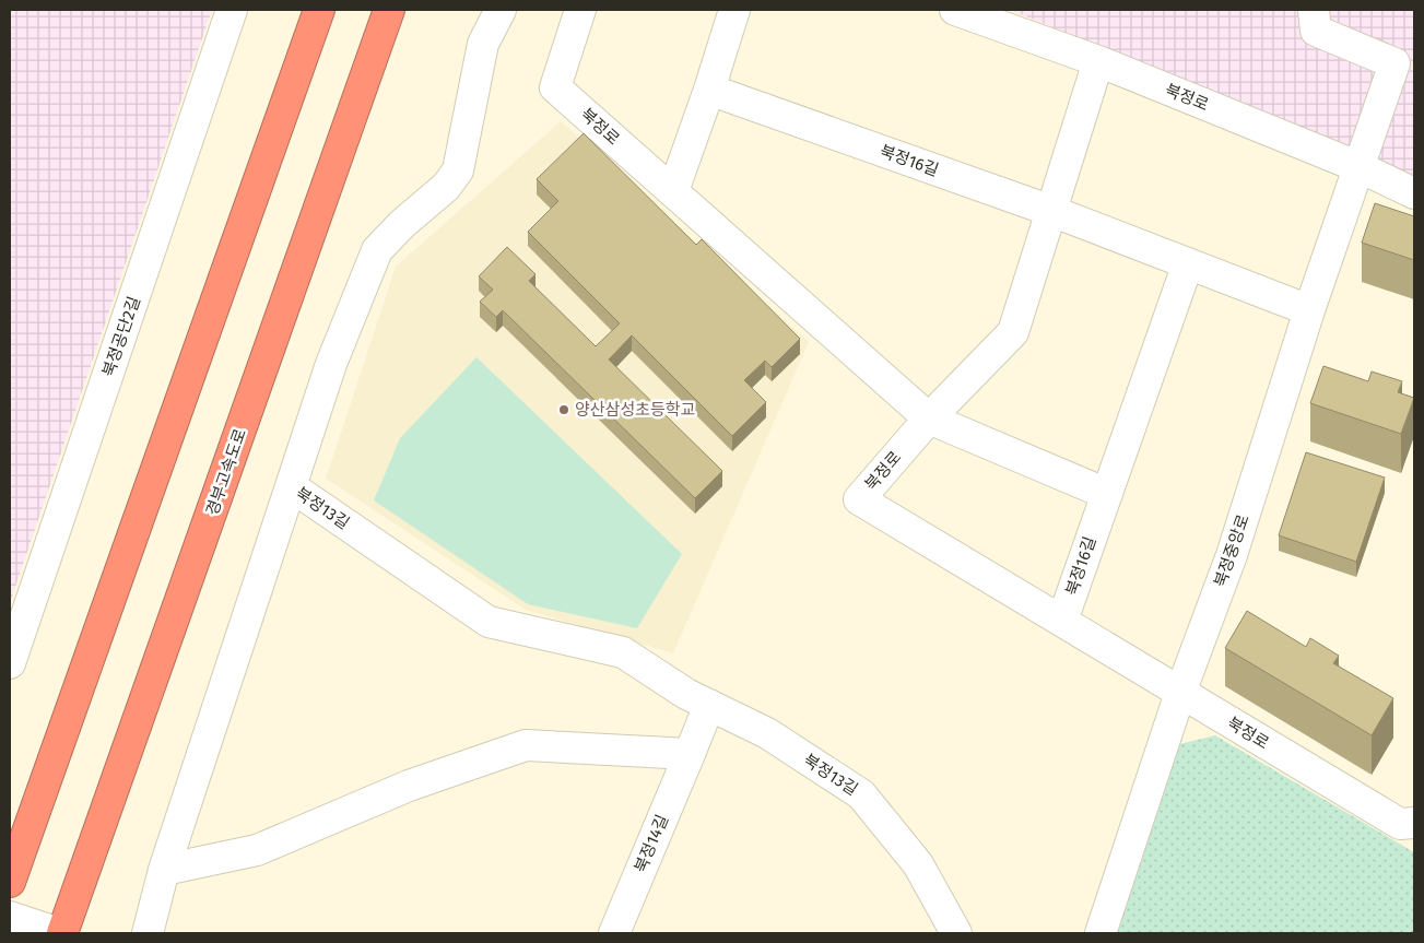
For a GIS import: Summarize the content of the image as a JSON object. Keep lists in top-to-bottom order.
{
  "streets": {
    "highway": ["경부고속도로"],
    "street": [
      "북정로",
      "북정16길",
      "북정공단2길",
      "북정13길",
      "북정중앙로",
      "북정14길"
    ]
  },
  "crossings": [
    ["북정로", "북정16길"],
    ["북정로", "북정중앙로"],
    ["북정16길", "북정중앙로"]
  ],
  "places": ["양산삼성초등학교"]
}
